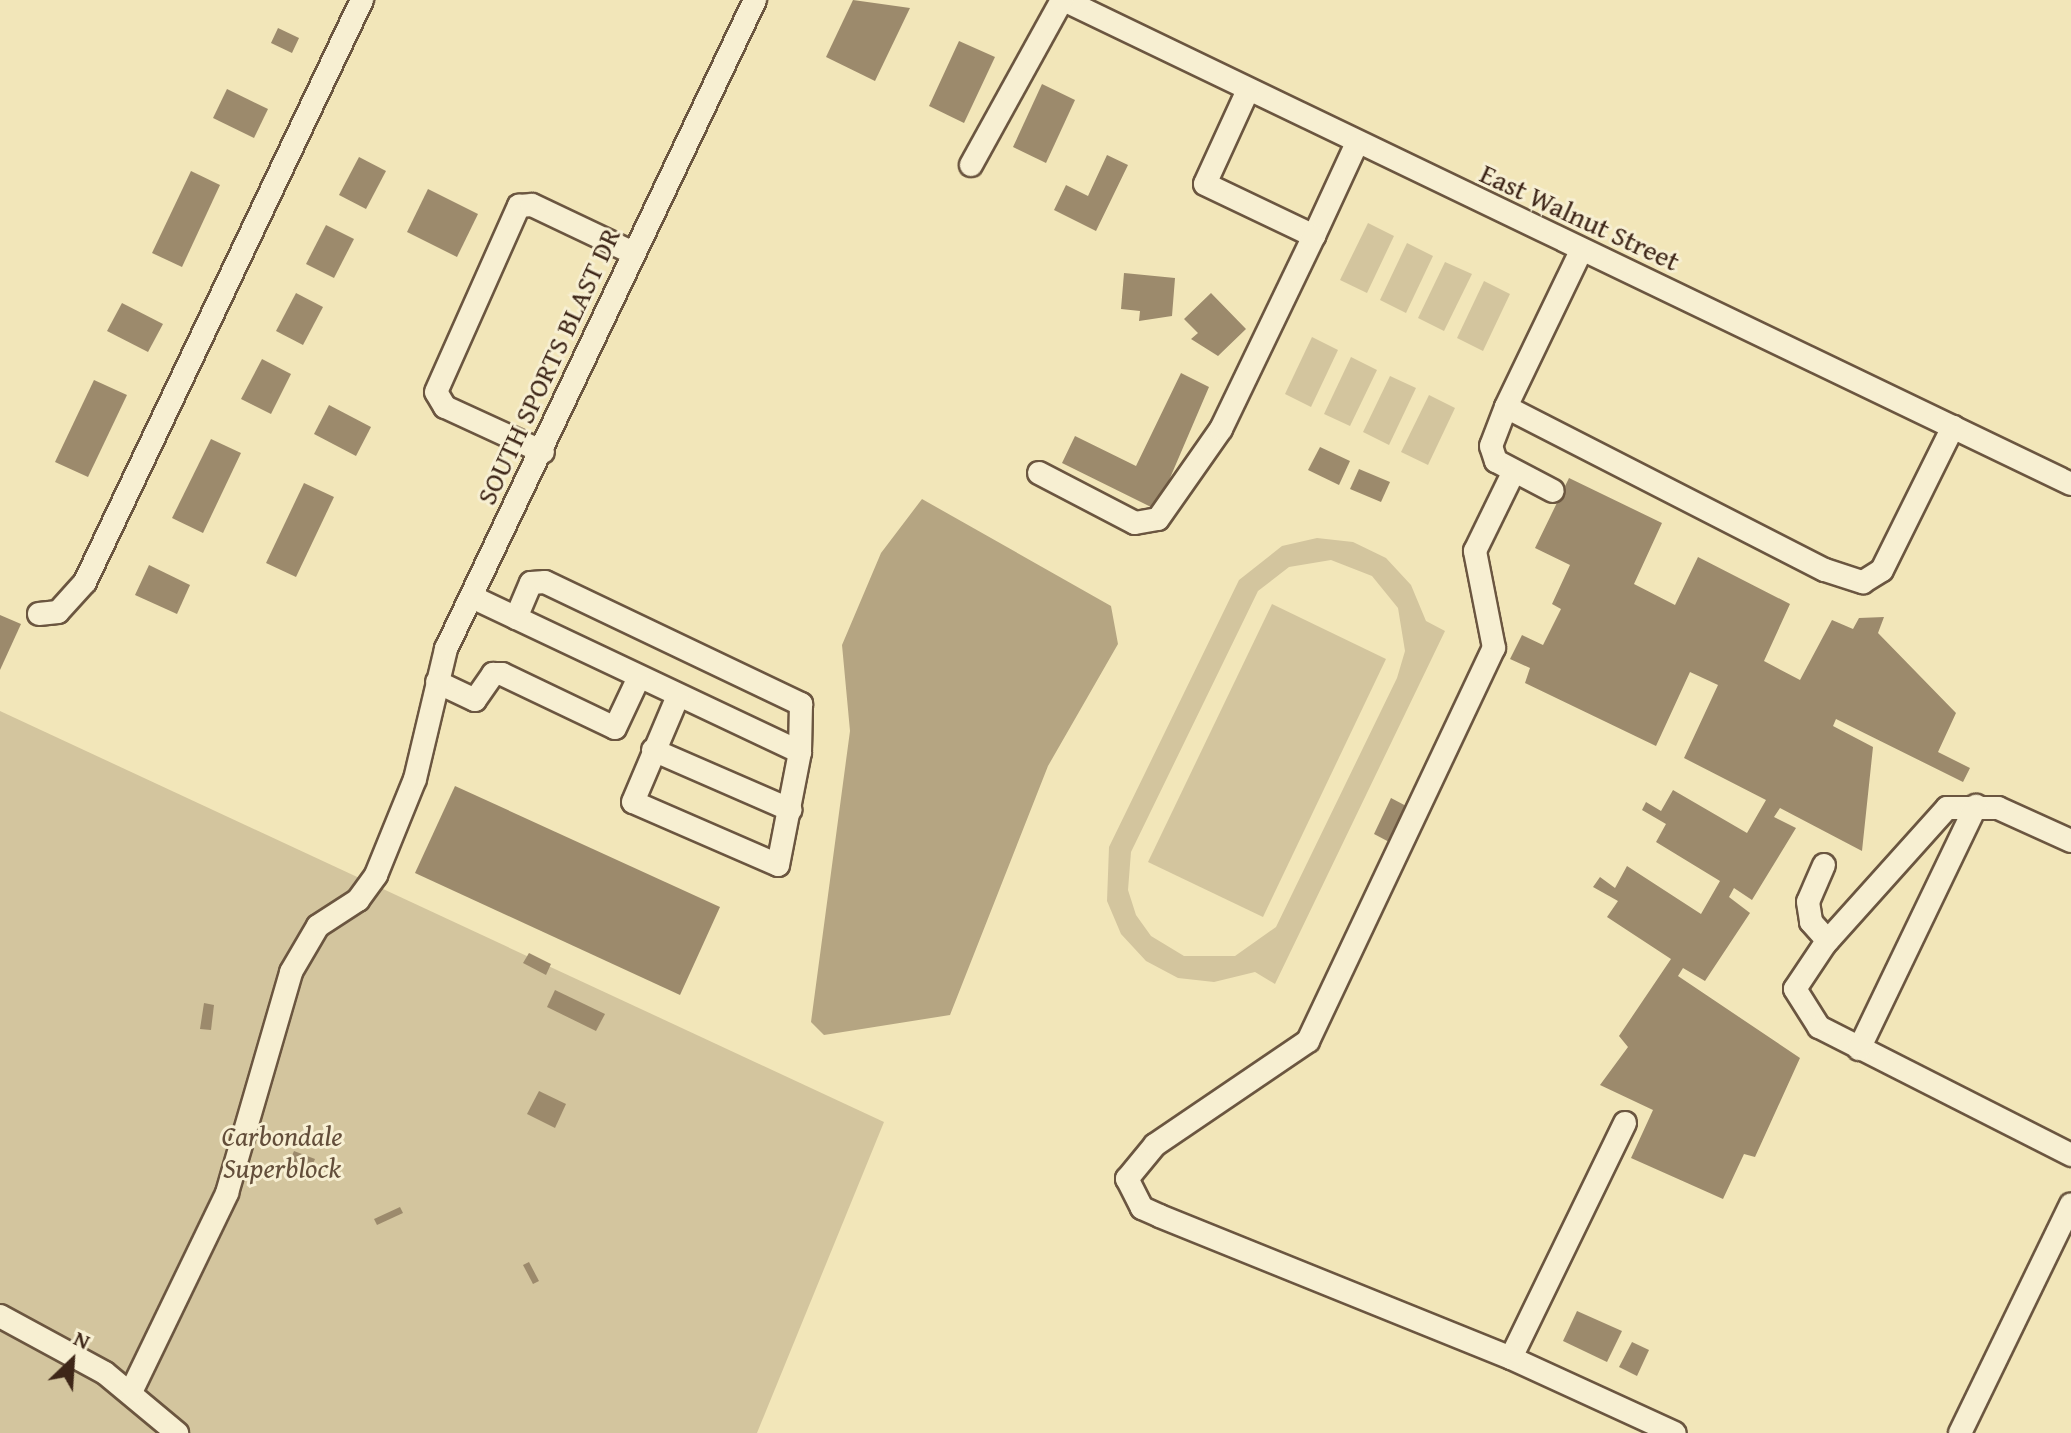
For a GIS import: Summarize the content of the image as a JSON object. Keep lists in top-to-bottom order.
{
  "streets": {
    "street": ["East Walnut Street", "SOUTH SPORTS BLAST DR"]
  },
  "parks": ["Carbondale Superblock"],
  "north": "top right"
}
